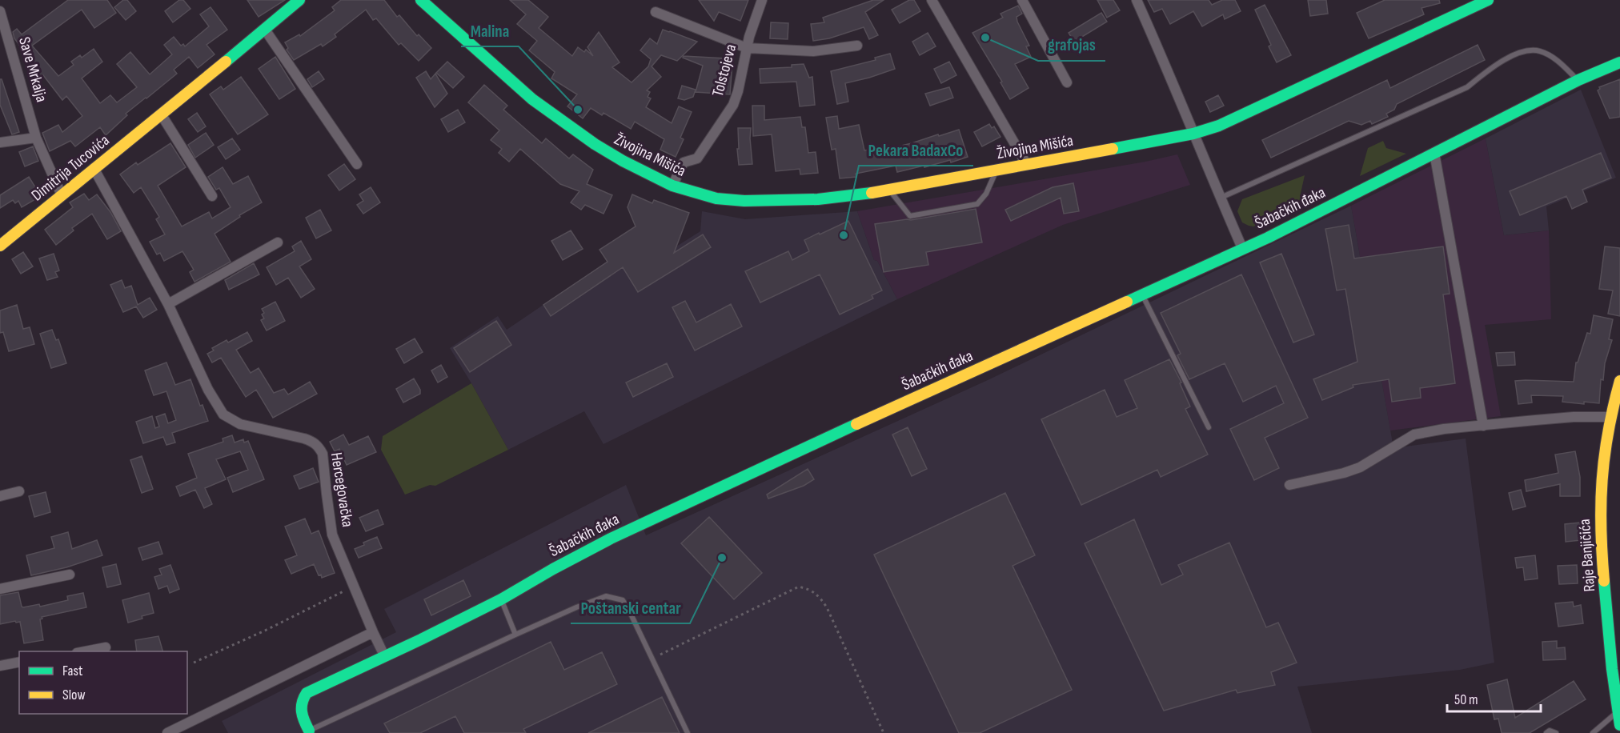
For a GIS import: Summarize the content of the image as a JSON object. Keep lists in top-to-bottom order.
{
  "streets": {
    "main road": [
      "Živojina Mišića",
      "Dimitrija Tucovića",
      "Šabačkih đaka",
      "Raje Banjičića"
    ],
    "street": ["Save Mrkalja", "Tolstojeva", "Hercegovačka"]
  },
  "crossings": [
    ["Save Mrkalja", "Dimitrija Tucovića"],
    ["Tolstojeva", "Živojina Mišića"],
    ["Dimitrija Tucovića", "Hercegovačka"],
    ["Šabačkih đaka", "Hercegovačka"]
  ],
  "places": [
    "grafojas",
    "Malina",
    "Pekara BadaxCo",
    "Poštanski centar"
  ],
  "legend": ["Fast", "Slow"],
  "scale_bar": "50 m"
}
